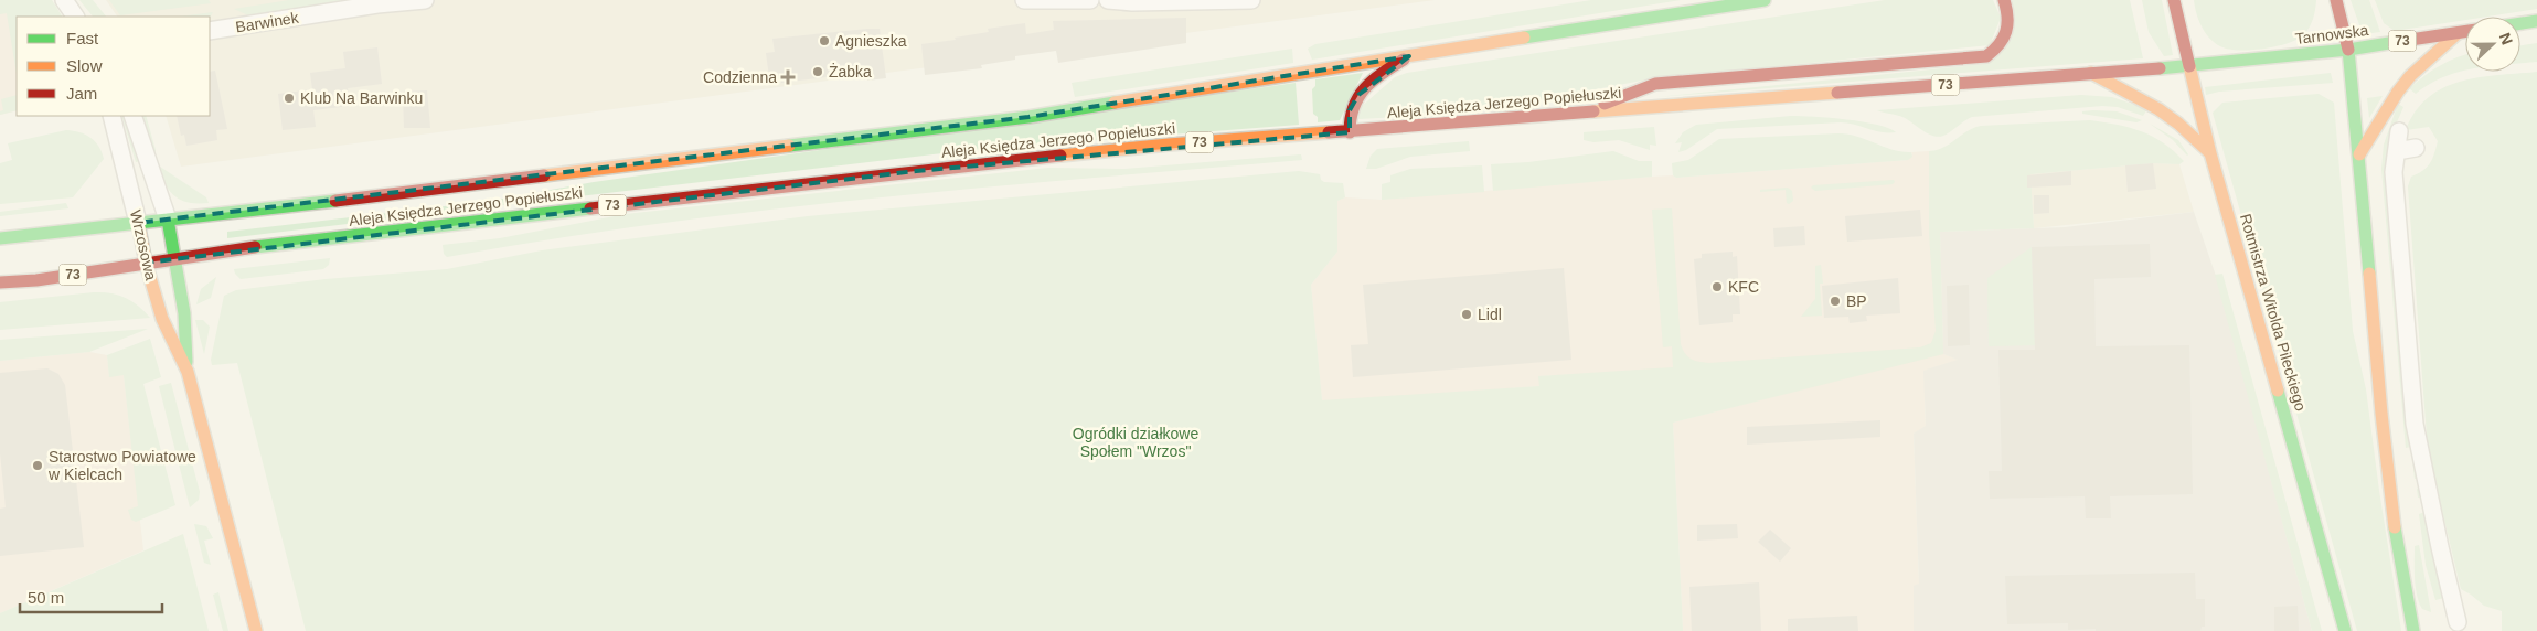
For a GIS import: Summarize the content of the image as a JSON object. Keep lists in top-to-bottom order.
{
  "streets": {
    "main road": [
      "Tarnowska",
      "73",
      "Aleja Księdza Jerzego Popiełuszki",
      "Wrzosowa",
      "Rotmistrza Witolda Pileckiego"
    ],
    "street": ["Barwinek"]
  },
  "crossings": [
    ["Tarnowska", "Aleja Księdza Jerzego Popiełuszki"],
    ["Tarnowska", "Rotmistrza Witolda Pileckiego"],
    ["Aleja Księdza Jerzego Popiełuszki", "Wrzosowa"],
    ["Aleja Księdza Jerzego Popiełuszki", "Rotmistrza Witolda Pileckiego"]
  ],
  "parks": ["Ogródki działkowe Społem \"Wrzos\""],
  "places": {
    "other": [
      "Agnieszka",
      "Żabka",
      "Klub Na Barwinku",
      "KFC",
      "BP",
      "Lidl",
      "Starostwo Powiatowe w Kielcach"
    ],
    "health": ["Codzienna"]
  },
  "legend": ["Fast", "Slow", "Jam"],
  "scale_bar": "50 m",
  "north": "right"
}
